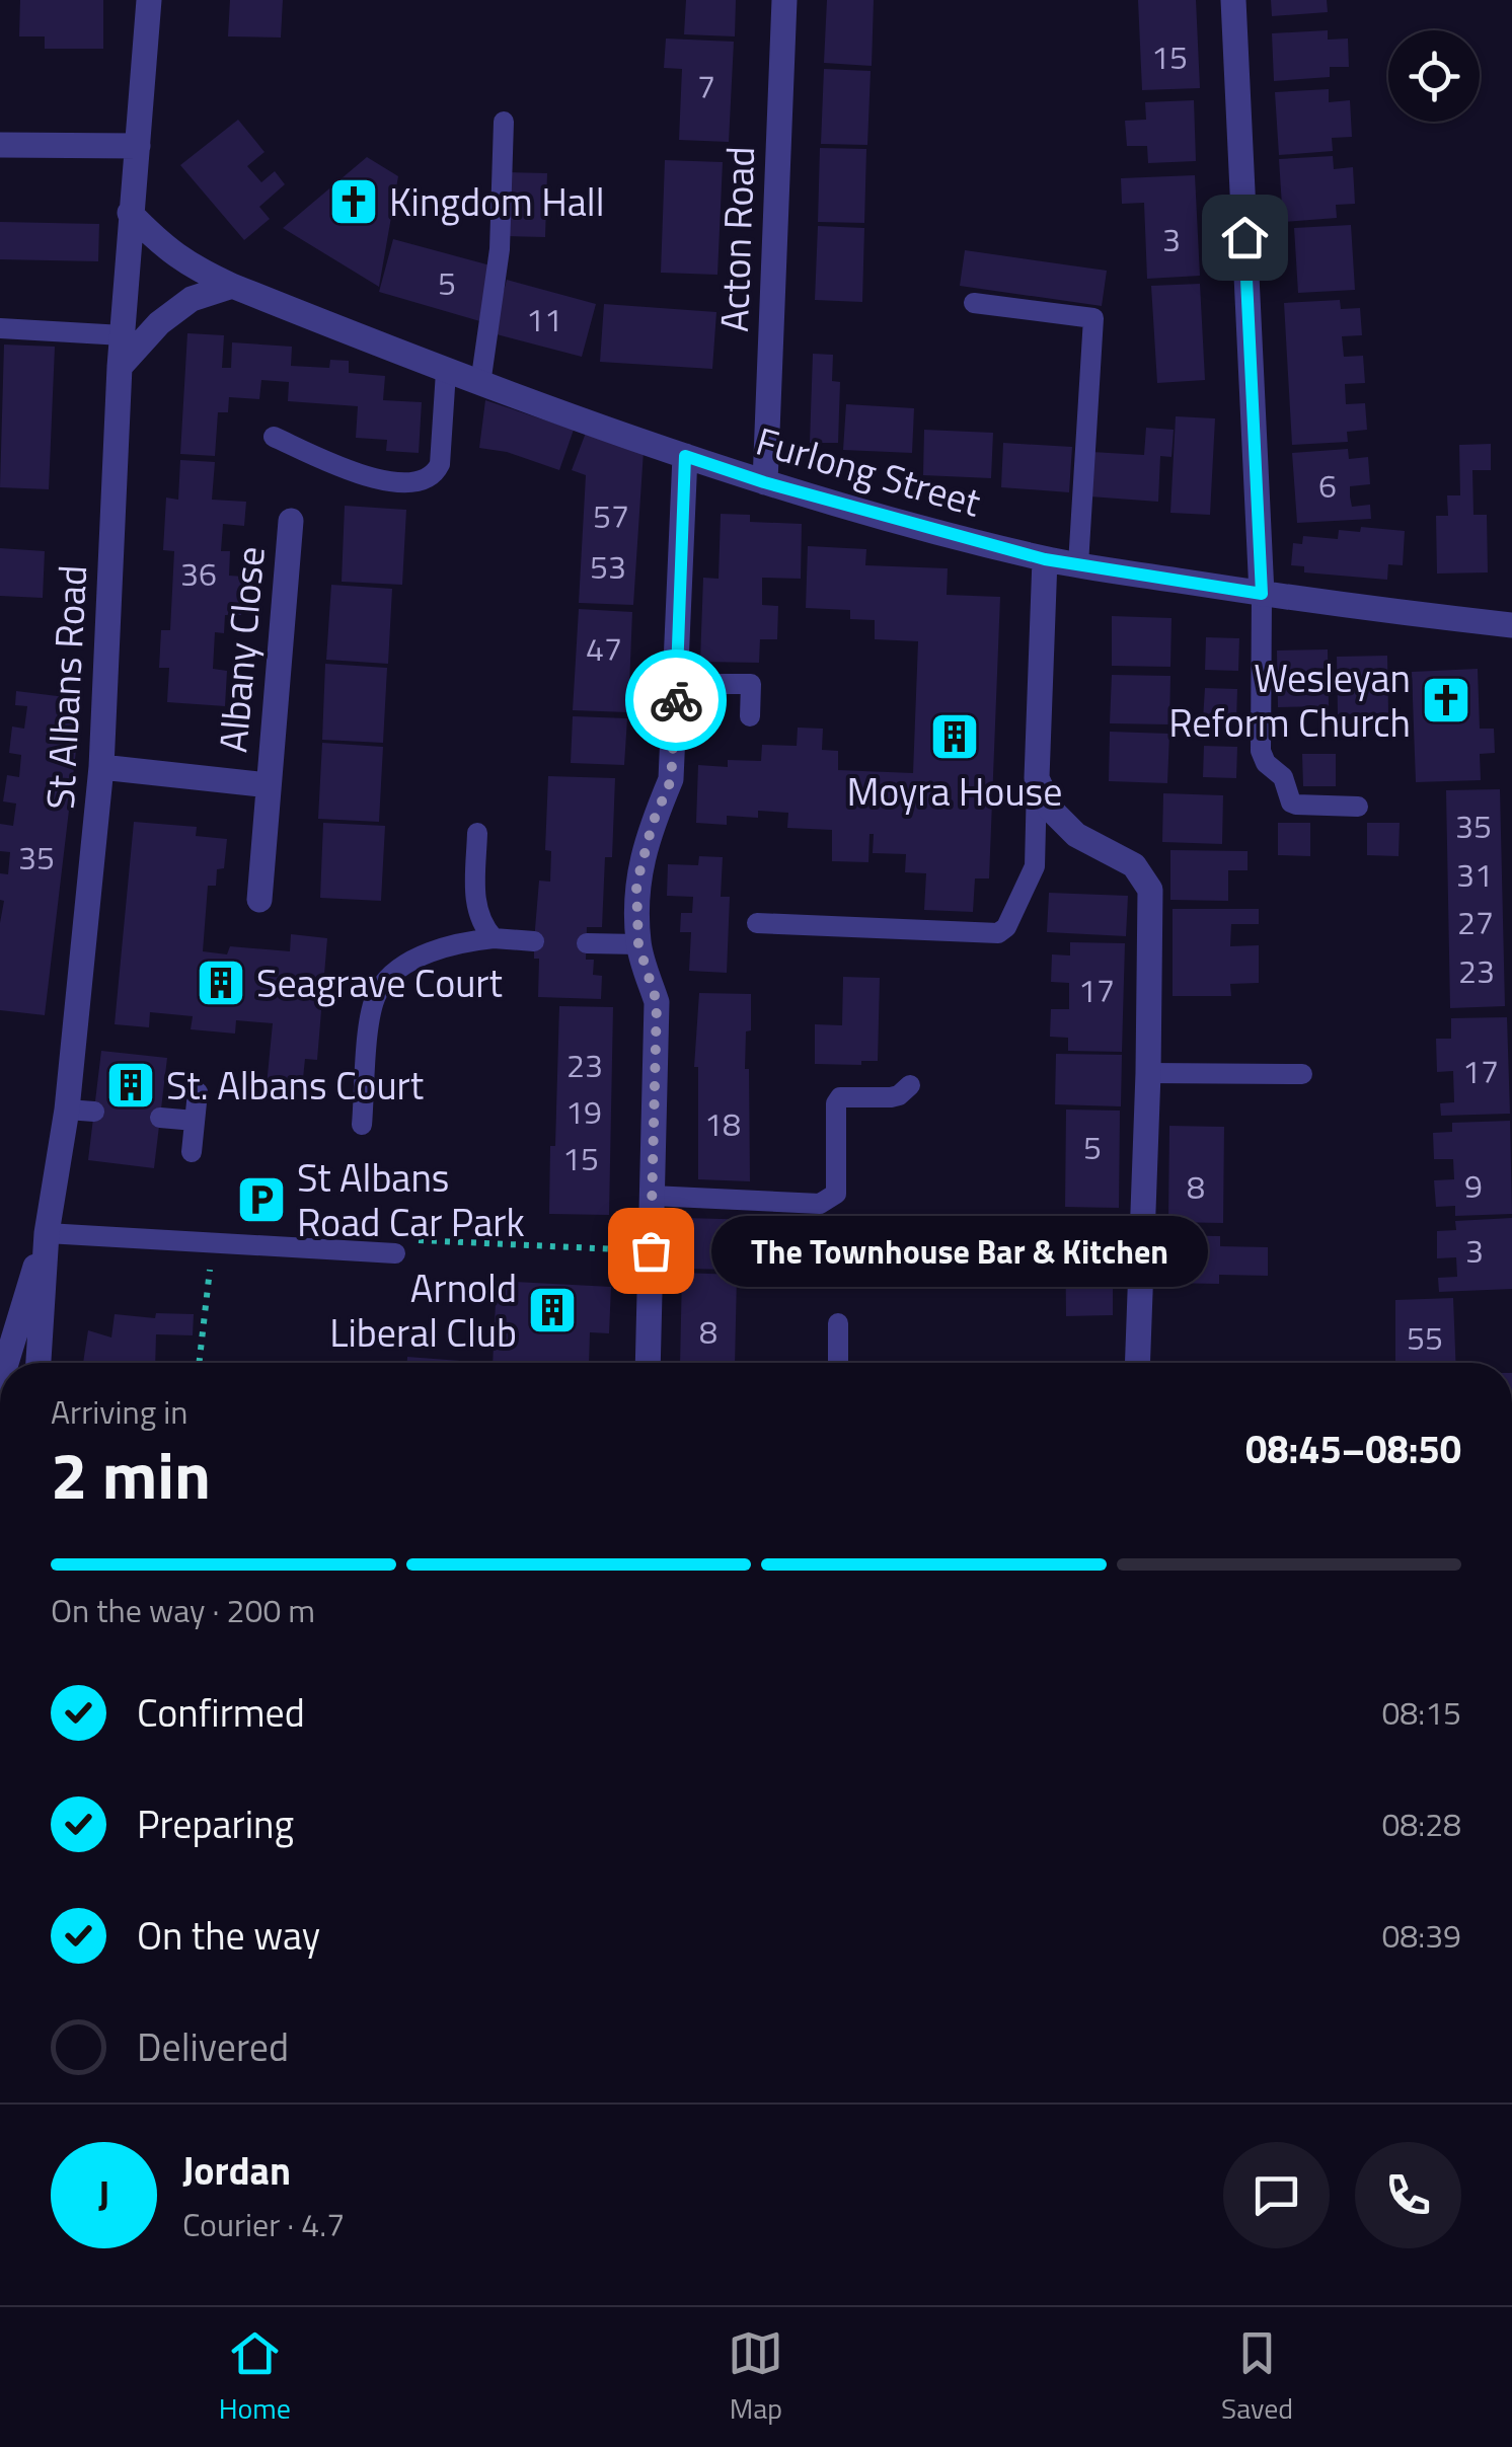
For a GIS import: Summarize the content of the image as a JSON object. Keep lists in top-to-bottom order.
{
  "streets": {
    "street": [
      "Acton Road",
      "Furlong Street",
      "Albany Close",
      "St Albans Road"
    ]
  },
  "crossings": [
    ["Acton Road", "Furlong Street"],
    ["Furlong Street", "St Albans Road"],
    ["Albany Close", "St Albans Road"]
  ],
  "places": {
    "church": ["Kingdom Hall", "Wesleyan Reform Church"],
    "building": [
      "Moyra House",
      "Seagrave Court",
      "St. Albans Court",
      "Arnold Liberal Club"
    ],
    "parking": ["St Albans Road Car Park"],
    "other": ["The Townhouse Bar & Kitchen"]
  },
  "house_numbers": [
    "15",
    "7",
    "3",
    "5",
    "11",
    "6",
    "57",
    "53",
    "36",
    "47",
    "35",
    "35",
    "31",
    "27",
    "23",
    "17",
    "23",
    "17",
    "19",
    "18",
    "5",
    "15",
    "9",
    "8",
    "3",
    "8",
    "55"
  ],
  "page": {
    "bubble": "The Townhouse Bar & Kitchen",
    "heading": ["2 min", "Arriving in", "08:45–08:50"],
    "panel": ["Jordan", "Courier · 4.7"],
    "bar": "On the way · 200 m",
    "list": [
      ["Confirmed", "08:15"],
      ["Preparing", "08:28"],
      ["On the way", "08:39"],
      "Delivered"
    ],
    "round": "J",
    "tabs": ["Home", "Map", "Saved"]
  }
}
